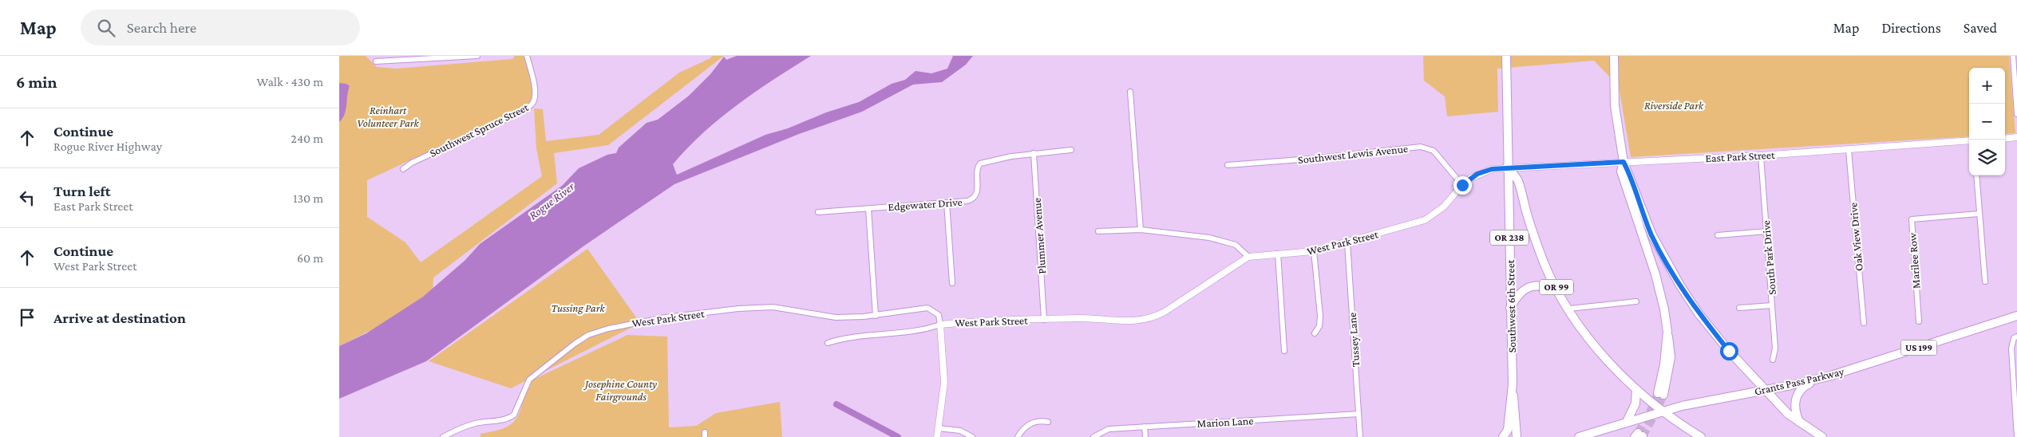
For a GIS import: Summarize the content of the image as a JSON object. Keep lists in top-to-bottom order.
{
  "streets": {
    "main road": [
      "OR 238",
      "OR 99",
      "Southwest 6th Street",
      "US 199",
      "Grants Pass Parkway"
    ],
    "street": [
      "Southwest Spruce Street",
      "Southwest Lewis Avenue",
      "East Park Street",
      "Edgewater Drive",
      "Plummer Avenue",
      "Oak View Drive",
      "West Park Street",
      "South Park Drive",
      "Marilee Row",
      "Tussey Lane",
      "Marion Lane"
    ]
  },
  "crossings": [
    ["Southwest Lewis Avenue", "West Park Street"],
    ["East Park Street", "Oak View Drive"],
    ["East Park Street", "West Park Street"],
    ["East Park Street", "South Park Drive"],
    ["East Park Street", "OR 99"],
    ["East Park Street", "Southwest 6th Street"],
    ["Edgewater Drive", "Plummer Avenue"],
    ["Plummer Avenue", "West Park Street"],
    ["West Park Street", "OR 99"],
    ["West Park Street", "Southwest 6th Street"],
    ["West Park Street", "Tussey Lane"],
    ["OR 99", "Southwest 6th Street"],
    ["OR 99", "Grants Pass Parkway"],
    ["Tussey Lane", "Marion Lane"]
  ],
  "water": ["Rogue River"],
  "parks": [
    "Riverside Park",
    "Reinhart Volunteer Park",
    "Tussing Park",
    "Josephine County Fairgrounds"
  ],
  "page": {
    "header": "Map",
    "search": "Search here",
    "nav": ["Map", "Directions", "Saved"],
    "heading": ["6 min", "Walk · 430 m"],
    "map_buttons": ["+", "−"],
    "list": [
      ["Continue", "Rogue River Highway", "240 m"],
      ["Turn left", "East Park Street", "130 m"],
      ["Continue", "West Park Street", "60 m"],
      "Arrive at destination"
    ]
  }
}
